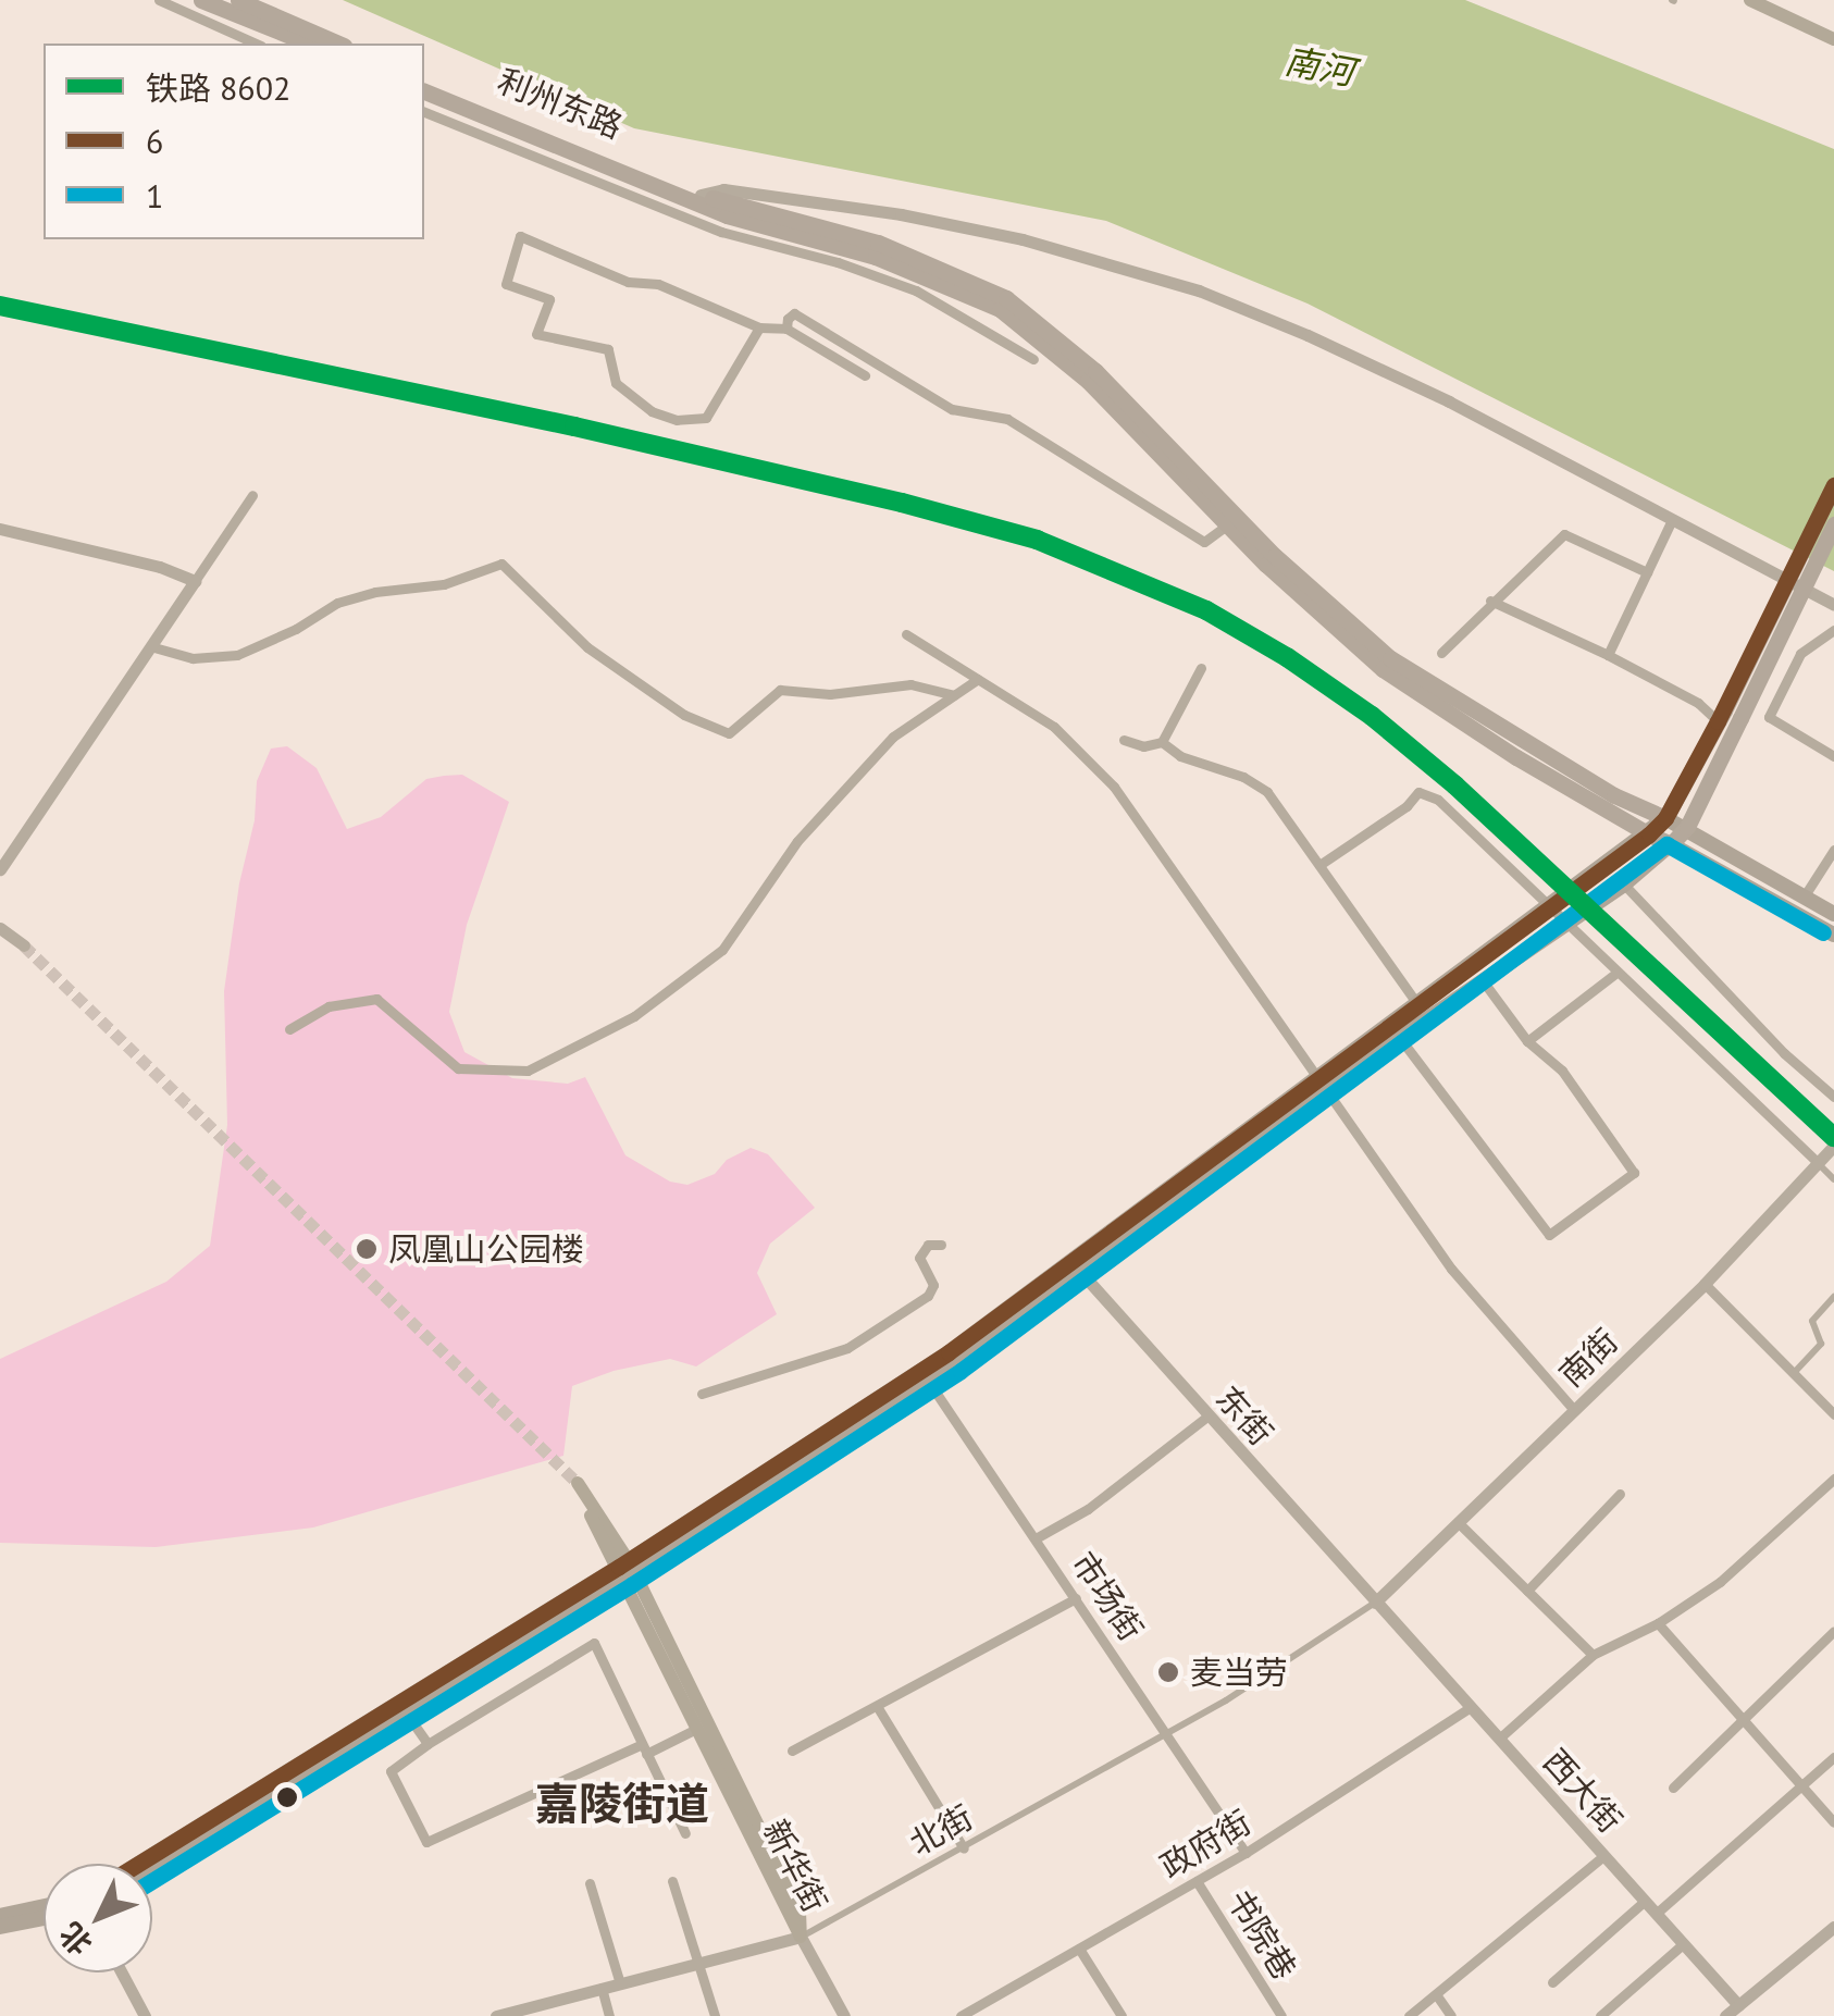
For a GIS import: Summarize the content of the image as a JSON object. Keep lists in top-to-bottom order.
{
  "streets": {
    "highway": ["利州东路"],
    "main road": ["新华街"],
    "street": [
      "南街",
      "东街",
      "市场街",
      "西大街",
      "北街",
      "政府街",
      "书院巷"
    ]
  },
  "crossings": [
    ["南街", "东街"],
    ["南街", "西大街"],
    ["南街", "北街"],
    ["东街", "西大街"],
    ["东街", "北街"],
    ["市场街", "北街"],
    ["市场街", "政府街"],
    ["西大街", "北街"],
    ["西大街", "政府街"],
    ["北街", "新华街"],
    ["政府街", "书院巷"]
  ],
  "districts": ["嘉陵街道"],
  "water": ["南河"],
  "places": ["凤凰山公园楼", "麦当劳"],
  "lines": ["rail line 8602", "transit line 6", "transit line 1"],
  "legend": ["铁路 8602", "6", "1"],
  "north": "bottom left"
}
